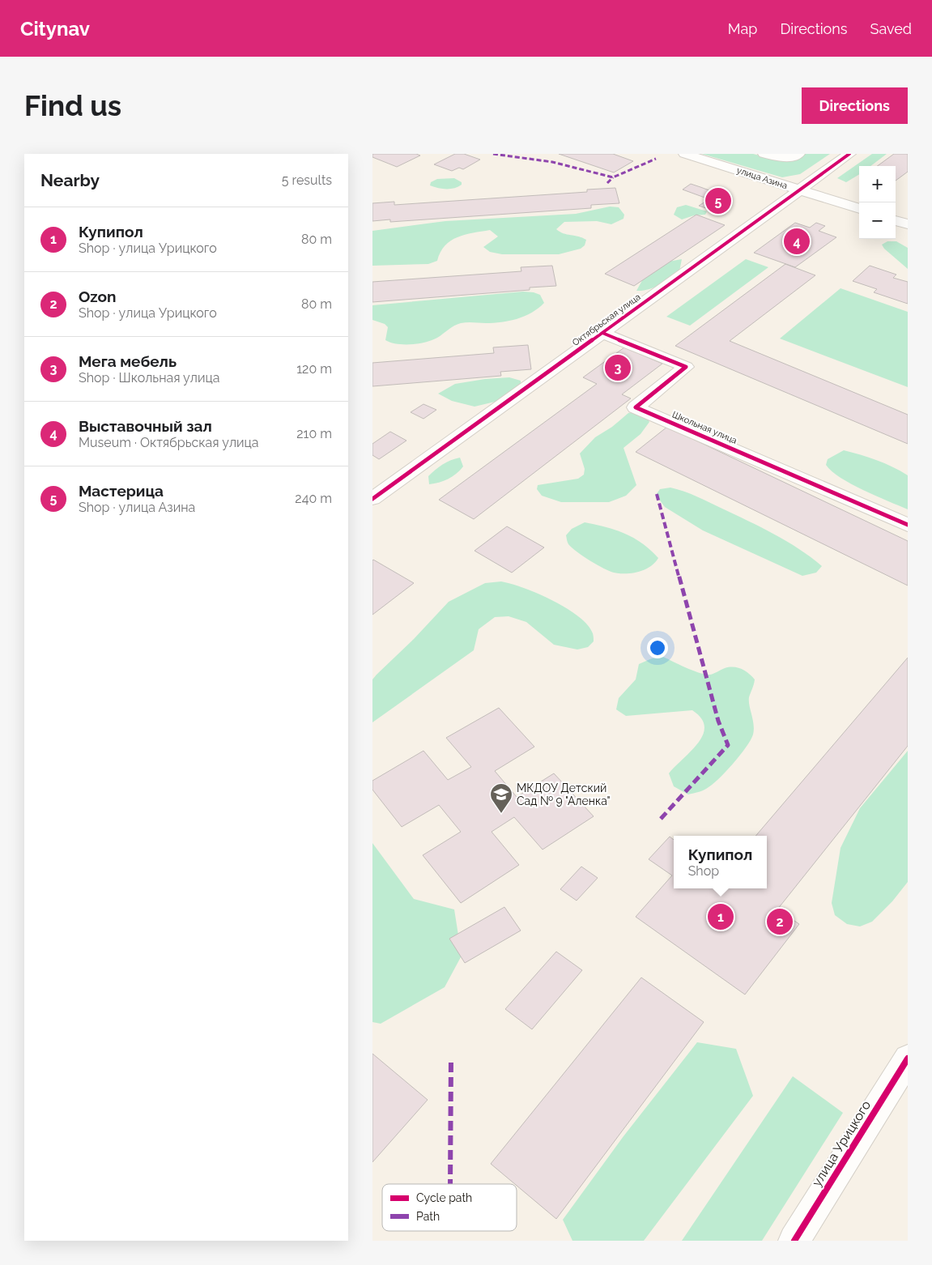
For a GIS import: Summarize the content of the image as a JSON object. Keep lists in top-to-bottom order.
{
  "streets": {
    "street": [
      "улица Азина",
      "Октябрьская улица",
      "Школьная улица",
      "улица Урицкого"
    ]
  },
  "crossings": [
    ["улица Азина", "Октябрьская улица"],
    ["Октябрьская улица", "Школьная улица"]
  ],
  "places": {
    "school or university": ["МКДОУ Детский Сад № 9 \"Аленка\""]
  },
  "legend": ["Cycle path", "Path"],
  "page": {
    "header": "Citynav",
    "nav": ["Map", "Directions", "Saved"],
    "buttons": "Directions",
    "title": "Find us",
    "heading": ["Nearby", "5 results"],
    "map_buttons": ["+", "−"],
    "pins": [
      "5",
      "4",
      "3",
      "1",
      "2"
    ],
    "list": [
      {
        "mark": "1",
        "name": "Купипол",
        "note": "Shop · улица Урицкого",
        "value": "80 m"
      },
      {
        "mark": "2",
        "name": "Ozon",
        "note": "Shop · улица Урицкого",
        "value": "80 m"
      },
      {
        "mark": "3",
        "name": "Мега мебель",
        "note": "Shop · Школьная улица",
        "value": "120 m"
      },
      {
        "mark": "4",
        "name": "Выставочный зал",
        "note": "Museum · Октябрьская улица",
        "value": "210 m"
      },
      {
        "mark": "5",
        "name": "Мастерица",
        "note": "Shop · улица Азина",
        "value": "240 m"
      }
    ],
    "popup": ["Купипол", "Shop"]
  }
}
